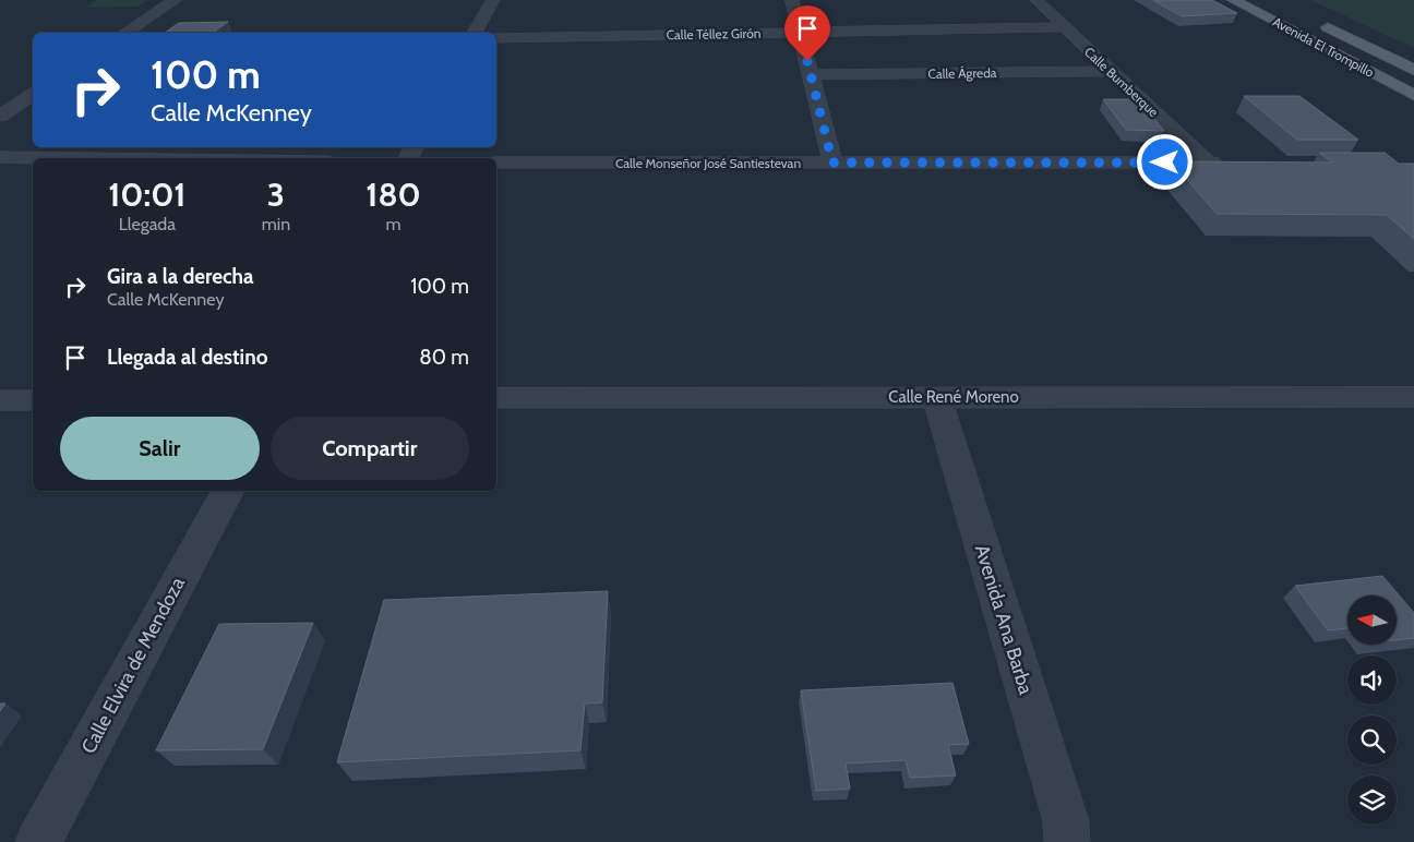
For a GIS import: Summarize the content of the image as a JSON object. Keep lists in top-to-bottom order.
{
  "streets": {
    "main road": ["Avenida El Trompillo"],
    "street": [
      "Calle Téllez Girón",
      "Calle Ágreda",
      "Calle Bumberque",
      "Calle Monseñor José Santiestevan",
      "Calle René Moreno",
      "Avenida Ana Barba",
      "Calle Elvira de Mendoza"
    ]
  },
  "crossings": [
    ["Calle Téllez Girón", "Calle Bumberque"],
    ["Calle Ágreda", "Calle Bumberque"],
    ["Calle Bumberque", "Calle Monseñor José Santiestevan"],
    ["Calle René Moreno", "Avenida Ana Barba"]
  ],
  "north": "left",
  "page": {
    "turn": ["100 m", "Calle McKenney"],
    "eta": [
      "10:01",
      "Llegada",
      "3",
      "min",
      "180",
      "m"
    ],
    "list": [
      {
        "name": "Gira a la derecha",
        "note": "Calle McKenney",
        "value": "100 m"
      },
      {
        "name": "Llegada al destino",
        "value": "80 m"
      }
    ],
    "buttons": ["Salir", "Compartir"]
  }
}
